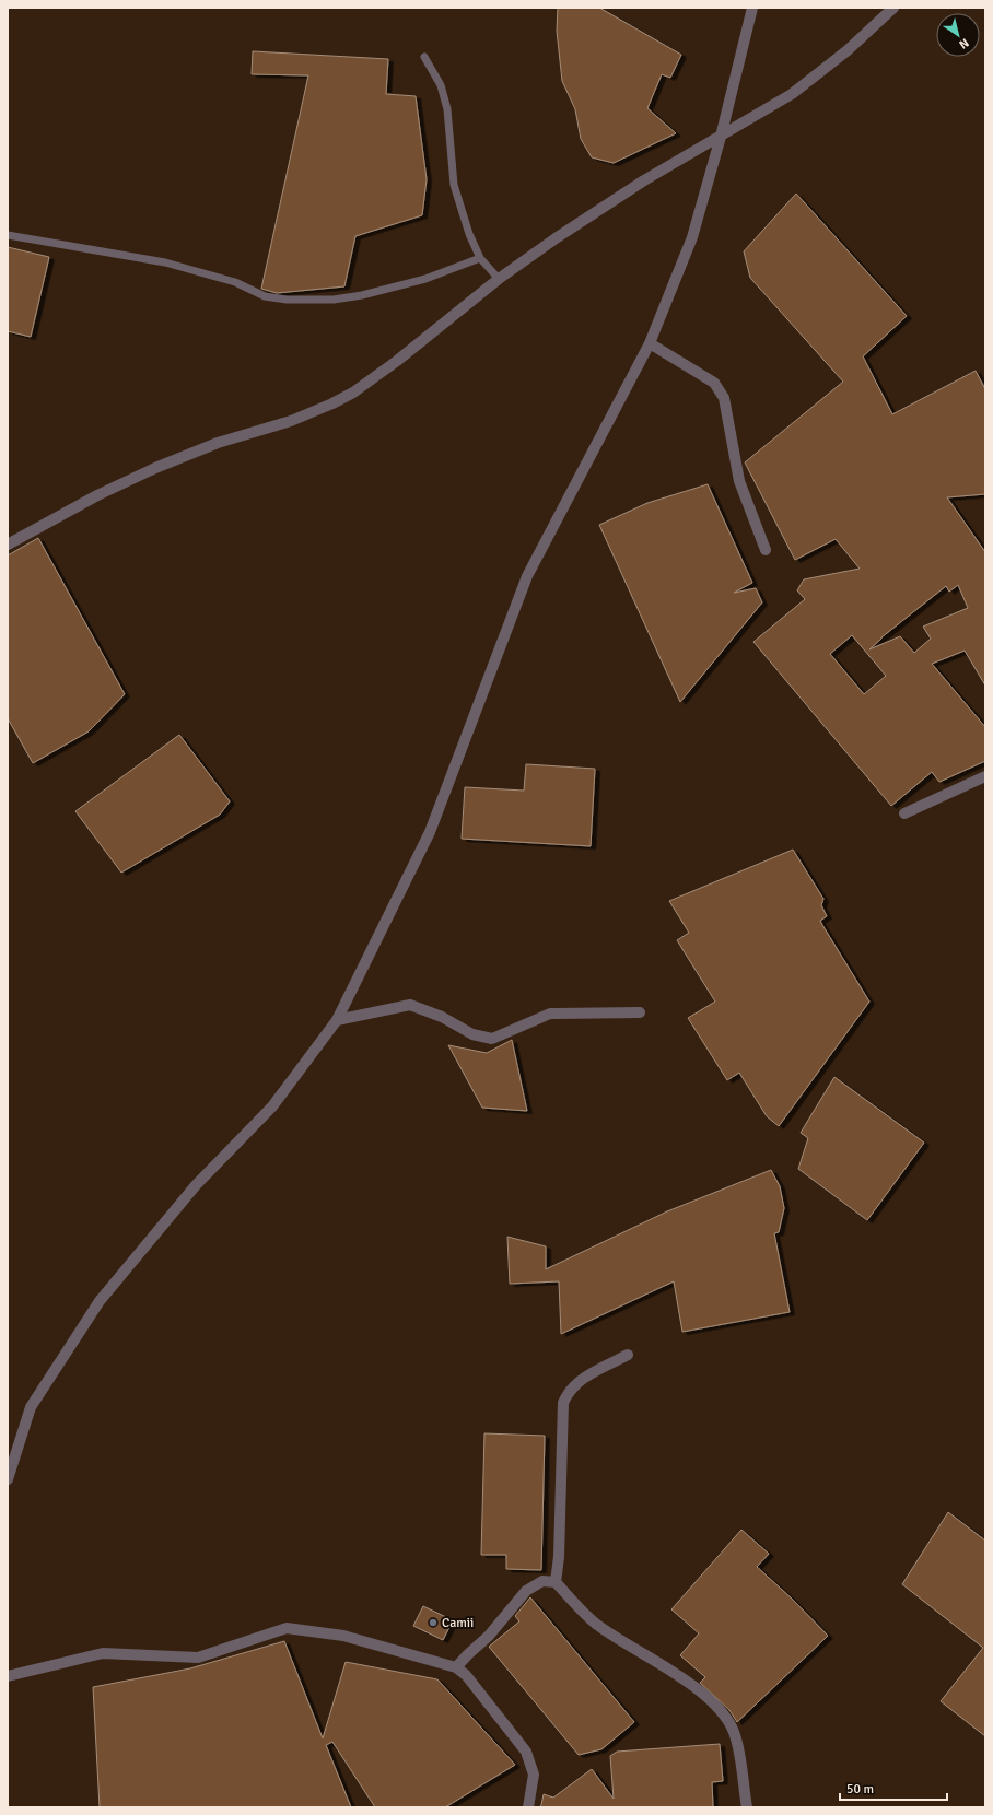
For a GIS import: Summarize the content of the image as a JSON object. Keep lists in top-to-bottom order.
{
  "places": ["Camii"],
  "scale_bar": "50 m",
  "north": "bottom right"
}
